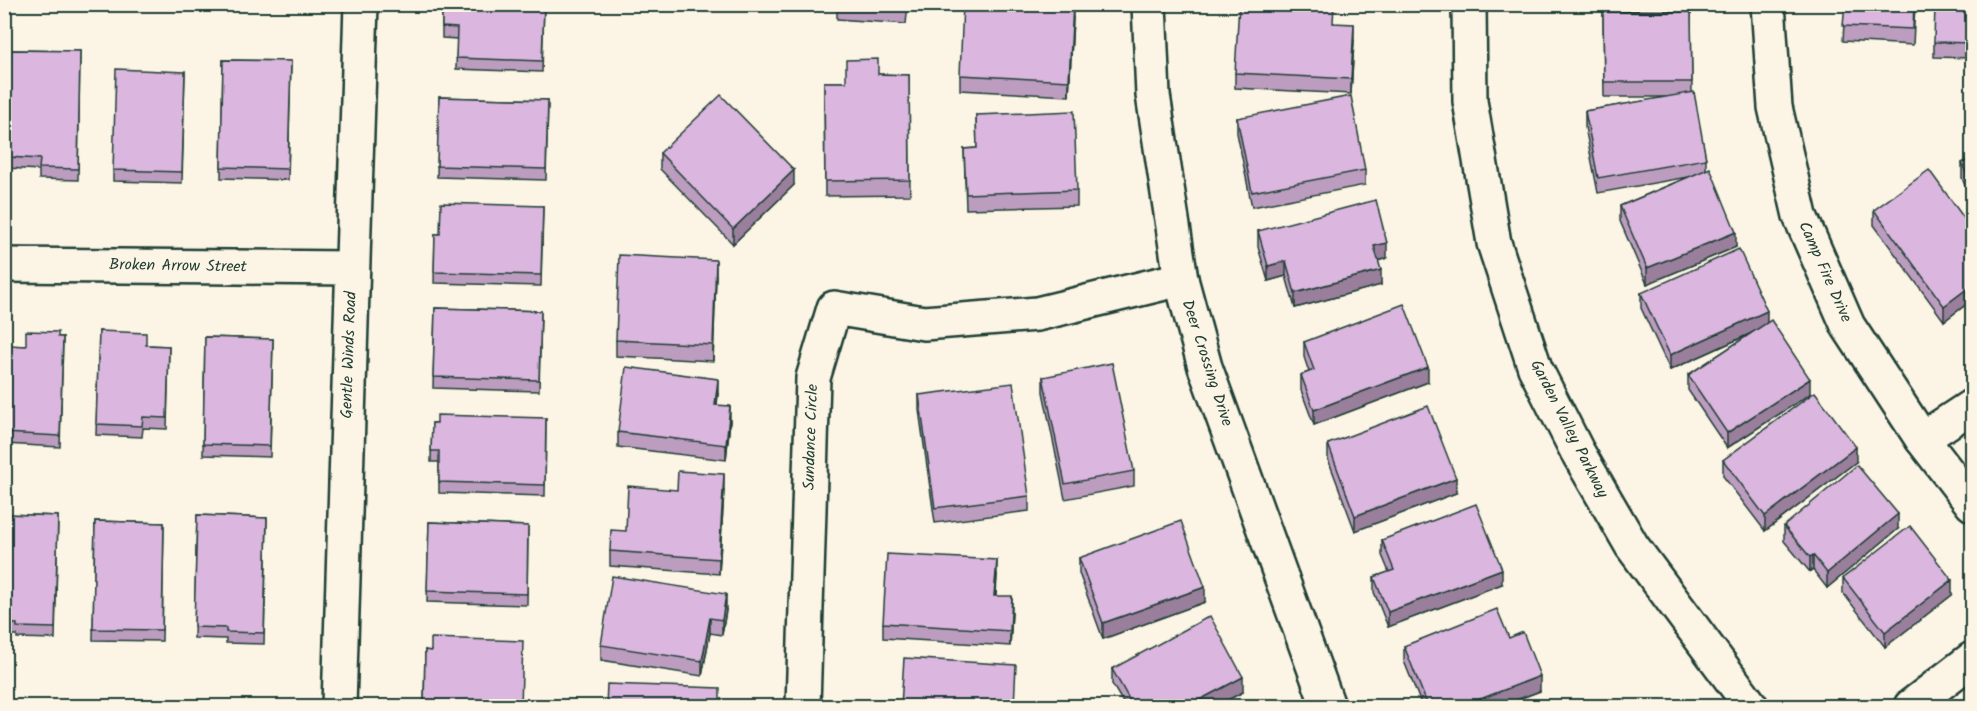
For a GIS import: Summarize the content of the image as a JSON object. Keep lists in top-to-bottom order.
{
  "streets": {
    "street": [
      "Broken Arrow Street",
      "Camp Fire Drive",
      "Gentle Winds Road",
      "Deer Crossing Drive",
      "Garden Valley Parkway",
      "Sundance Circle"
    ]
  },
  "crossings": [
    ["Broken Arrow Street", "Gentle Winds Road"],
    ["Deer Crossing Drive", "Sundance Circle"]
  ]
}
